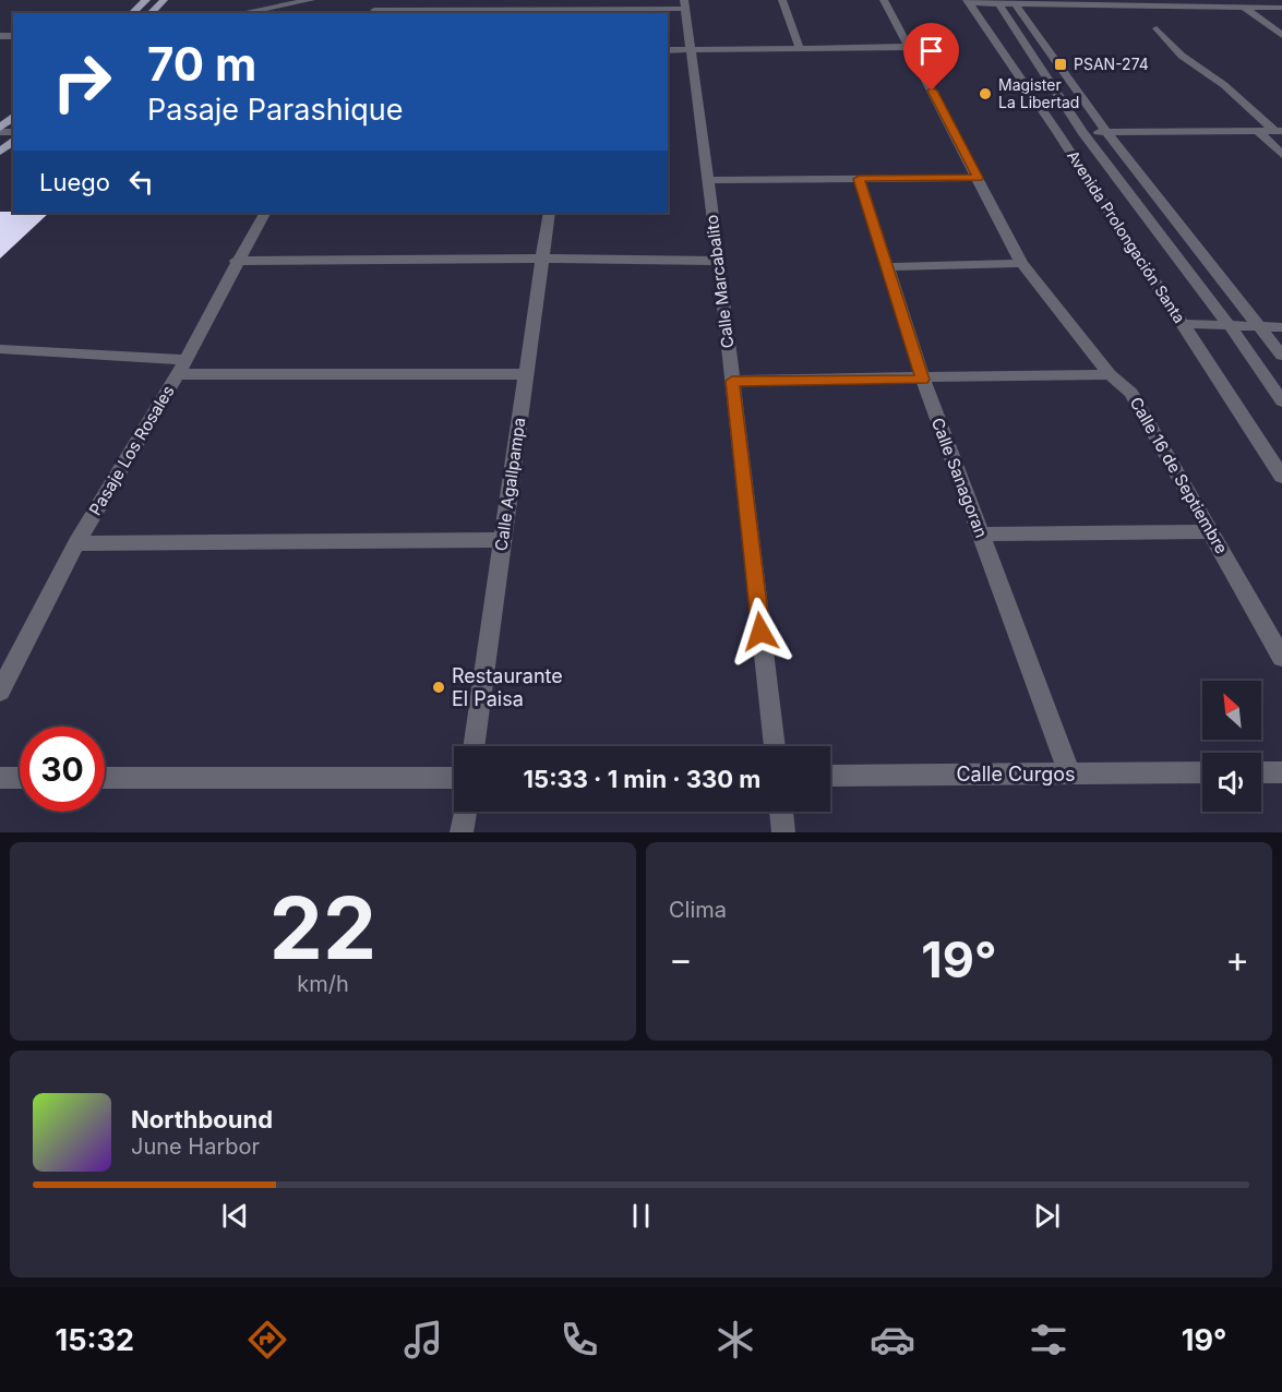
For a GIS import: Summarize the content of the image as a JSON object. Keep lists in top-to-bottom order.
{
  "streets": {
    "street": [
      "Avenida Prolongación Santa",
      "Calle Marcabalito",
      "Pasaje Los Rosales",
      "Calle 16 de Septiembre",
      "Calle Sanagoran",
      "Calle Agallpampa",
      "Calle Curgos"
    ]
  },
  "crossings": [
    ["Calle Sanagoran", "Calle Curgos"]
  ],
  "places": {
    "transit": ["PSAN-274"],
    "other": ["Magister La Libertad", "Restaurante El Paisa"]
  },
  "north": "top left",
  "page": {
    "turn": ["70 m", "Pasaje Parashique"],
    "then": "Luego",
    "limit": "30",
    "trip": "15:33 · 1 min · 330 m",
    "tile": [
      ["22", "km/h"],
      "Clima"
    ],
    "heat": ["−", "19°", "+"],
    "song": ["Northbound", "June Harbor"],
    "tabs": ["15:32", "19°"]
  }
}
